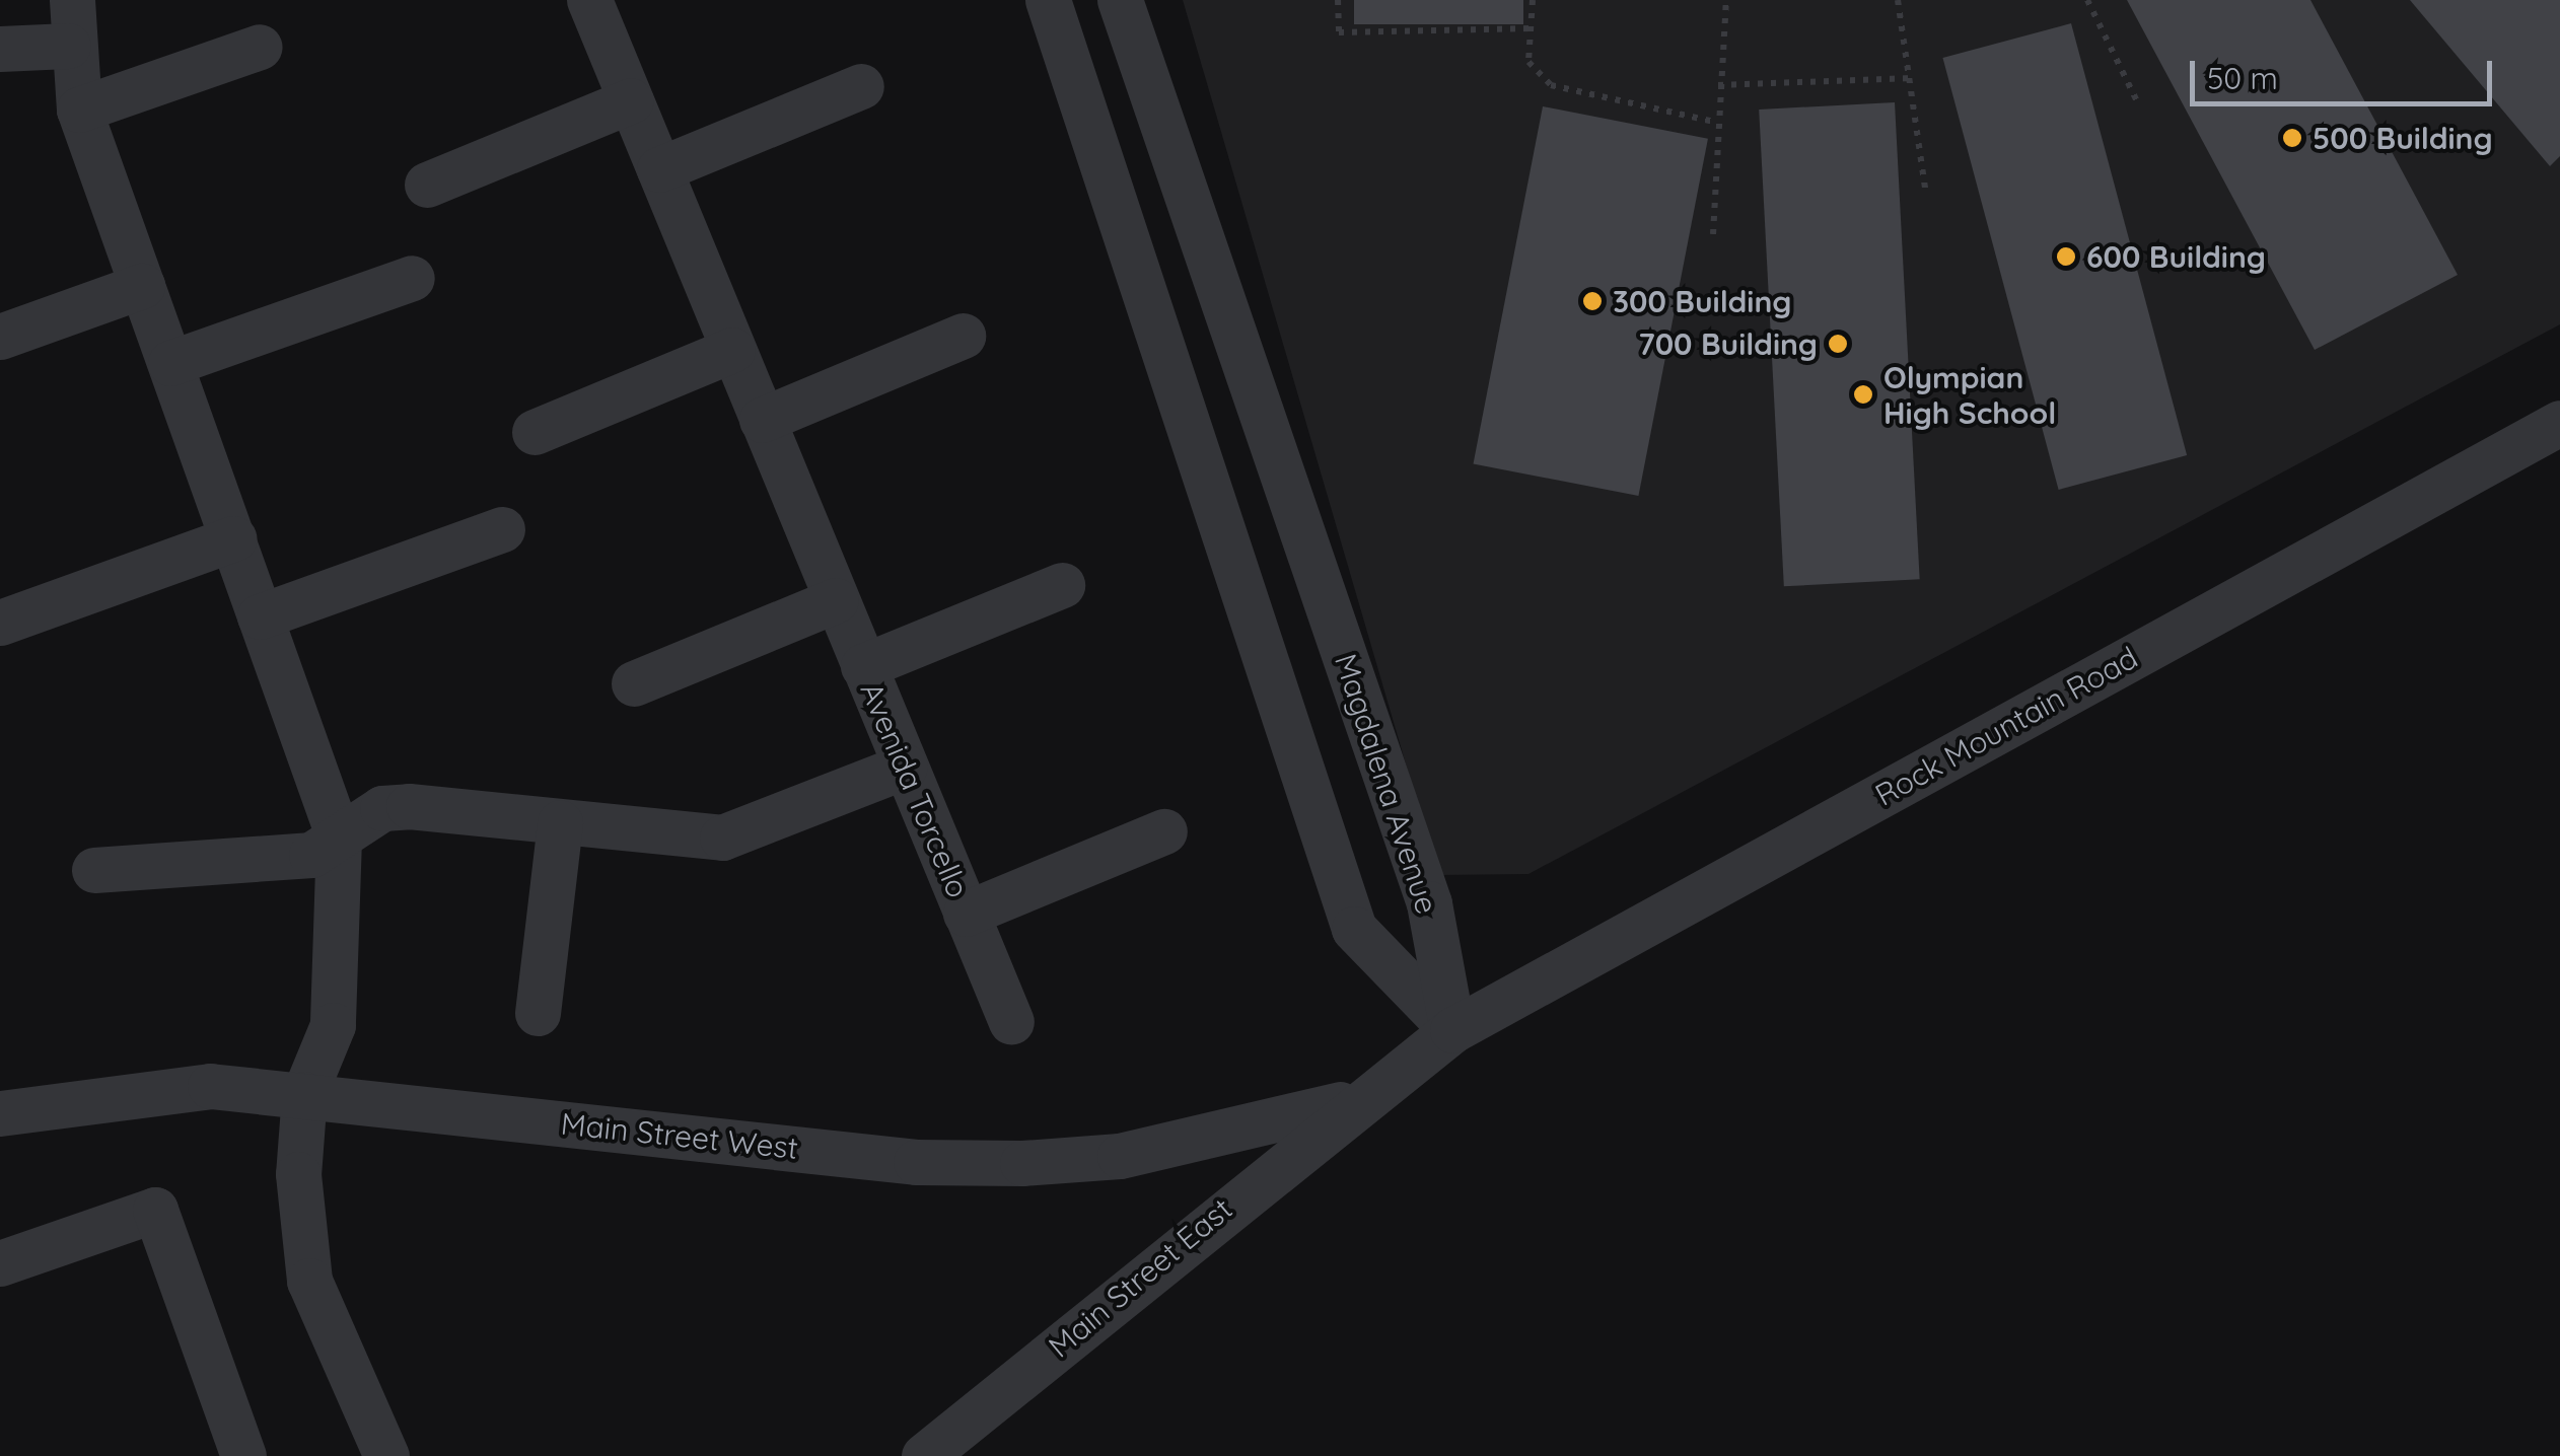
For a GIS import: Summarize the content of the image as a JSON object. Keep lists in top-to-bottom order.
{
  "streets": {
    "street": [
      "Rock Mountain Road",
      "Magdalena Avenue",
      "Avenida Torcello",
      "Main Street West",
      "Main Street East"
    ]
  },
  "crossings": [
    ["Rock Mountain Road", "Magdalena Avenue"],
    ["Rock Mountain Road", "Main Street West"],
    ["Rock Mountain Road", "Main Street East"],
    ["Main Street West", "Main Street East"]
  ],
  "places": [
    "500 Building",
    "600 Building",
    "300 Building",
    "700 Building",
    "Olympian High School"
  ],
  "scale_bar": "50 m"
}
